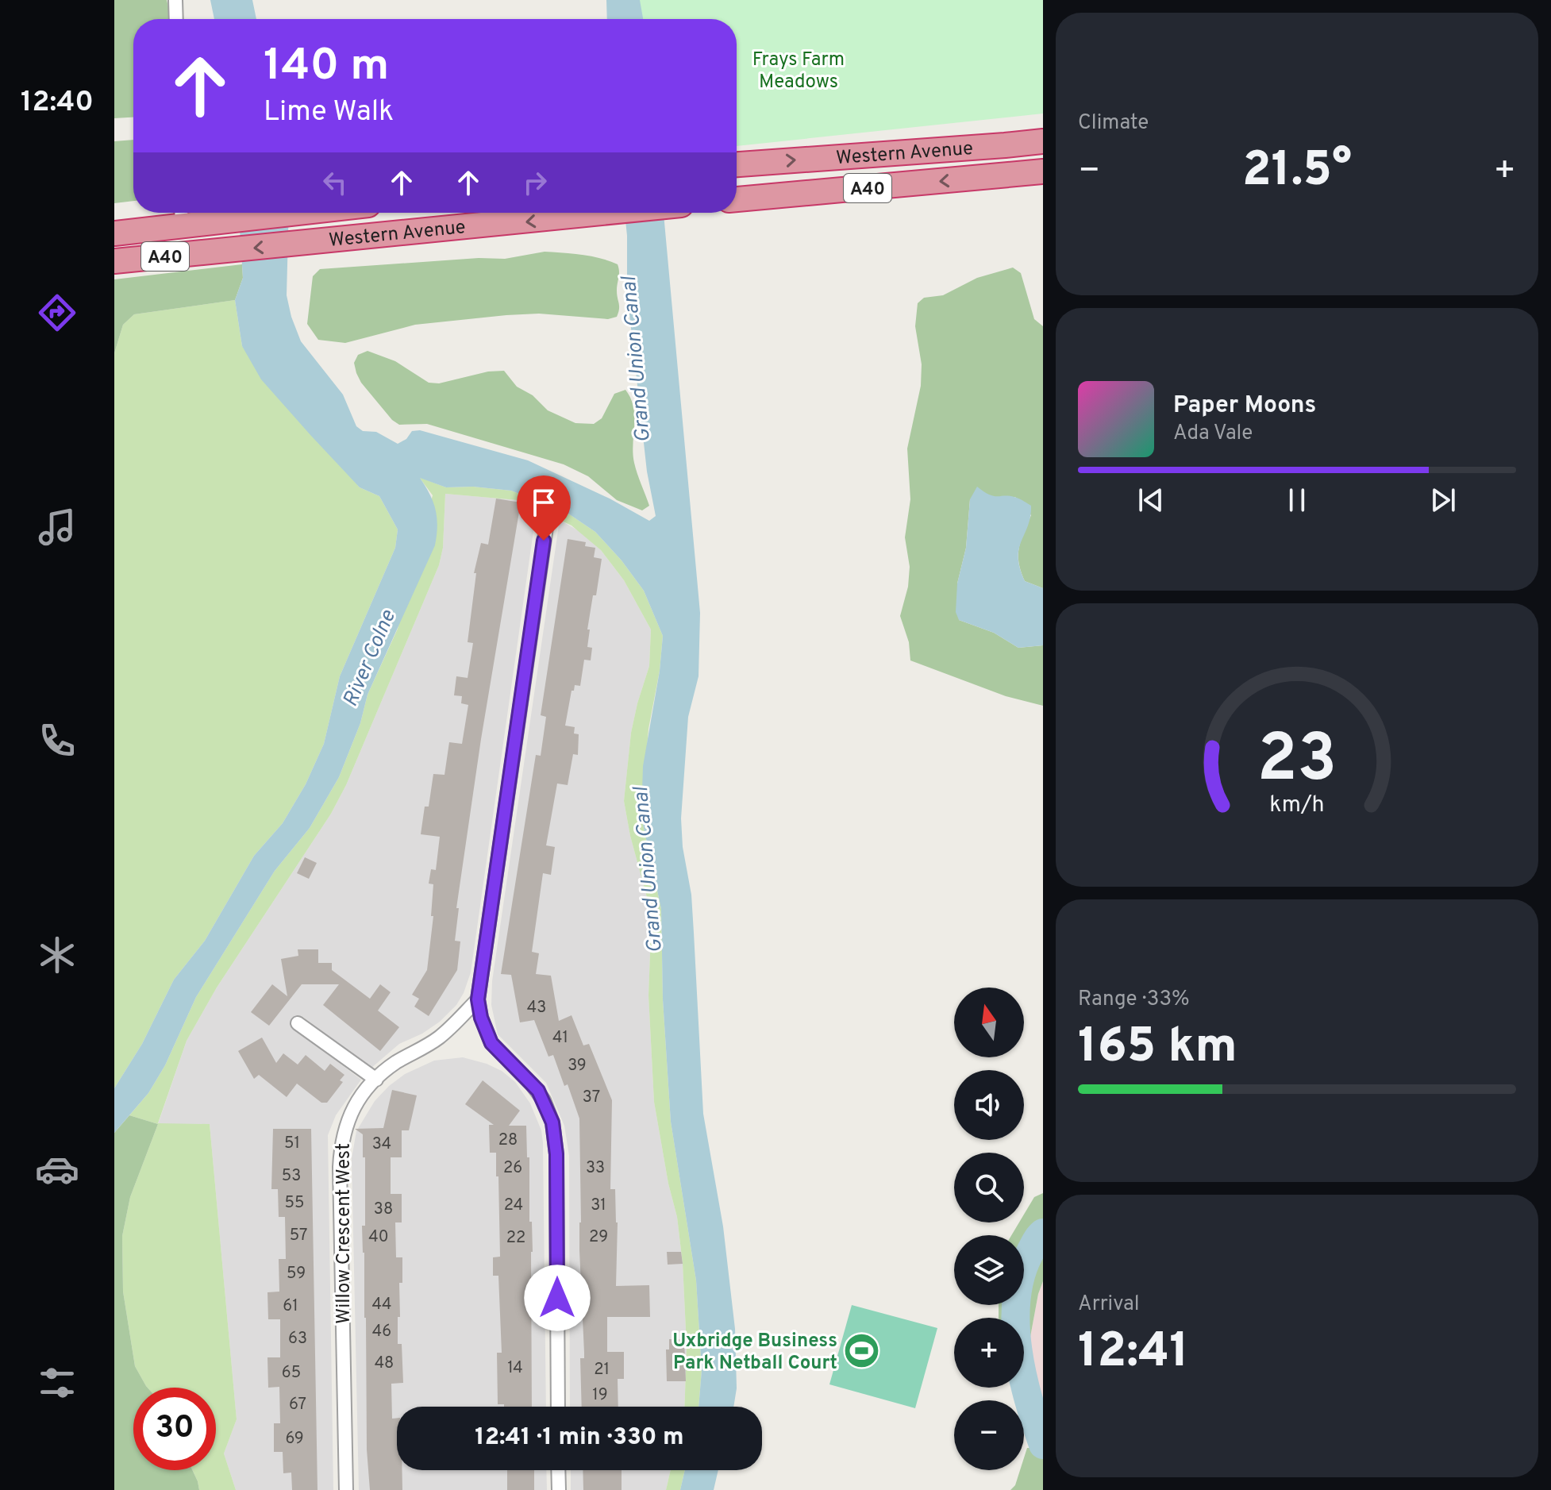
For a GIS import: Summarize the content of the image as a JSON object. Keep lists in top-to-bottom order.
{
  "streets": {
    "highway": ["Western Avenue", "A40"],
    "street": ["Willow Crescent West"]
  },
  "water": ["Grand Union Canal", "River Colne"],
  "parks": ["Frays Farm Meadows"],
  "places": {
    "sports": ["Uxbridge Business Park Netball Court"]
  },
  "house_numbers": [
    "43",
    "41",
    "39",
    "37",
    "28",
    "51",
    "34",
    "26",
    "33",
    "53",
    "55",
    "24",
    "31",
    "38",
    "57",
    "40",
    "29",
    "22",
    "59",
    "44",
    "61",
    "46",
    "63",
    "48",
    "14",
    "21",
    "65",
    "19",
    "67",
    "69"
  ],
  "north": "top",
  "page": {
    "tabs": "12:40",
    "tile": [
      "Climate",
      ["Range · 33%", "165 km"],
      ["Arrival", "12:41"]
    ],
    "turn": ["140 m", "Lime Walk"],
    "heat": ["−", "21.5°", "+"],
    "song": ["Paper Moons", "Ada Vale"],
    "map_buttons": ["+", "−"],
    "limit": "30",
    "trip": "12:41 · 1 min · 330 m",
    "gauge": ["23", "km/h"]
  }
}
